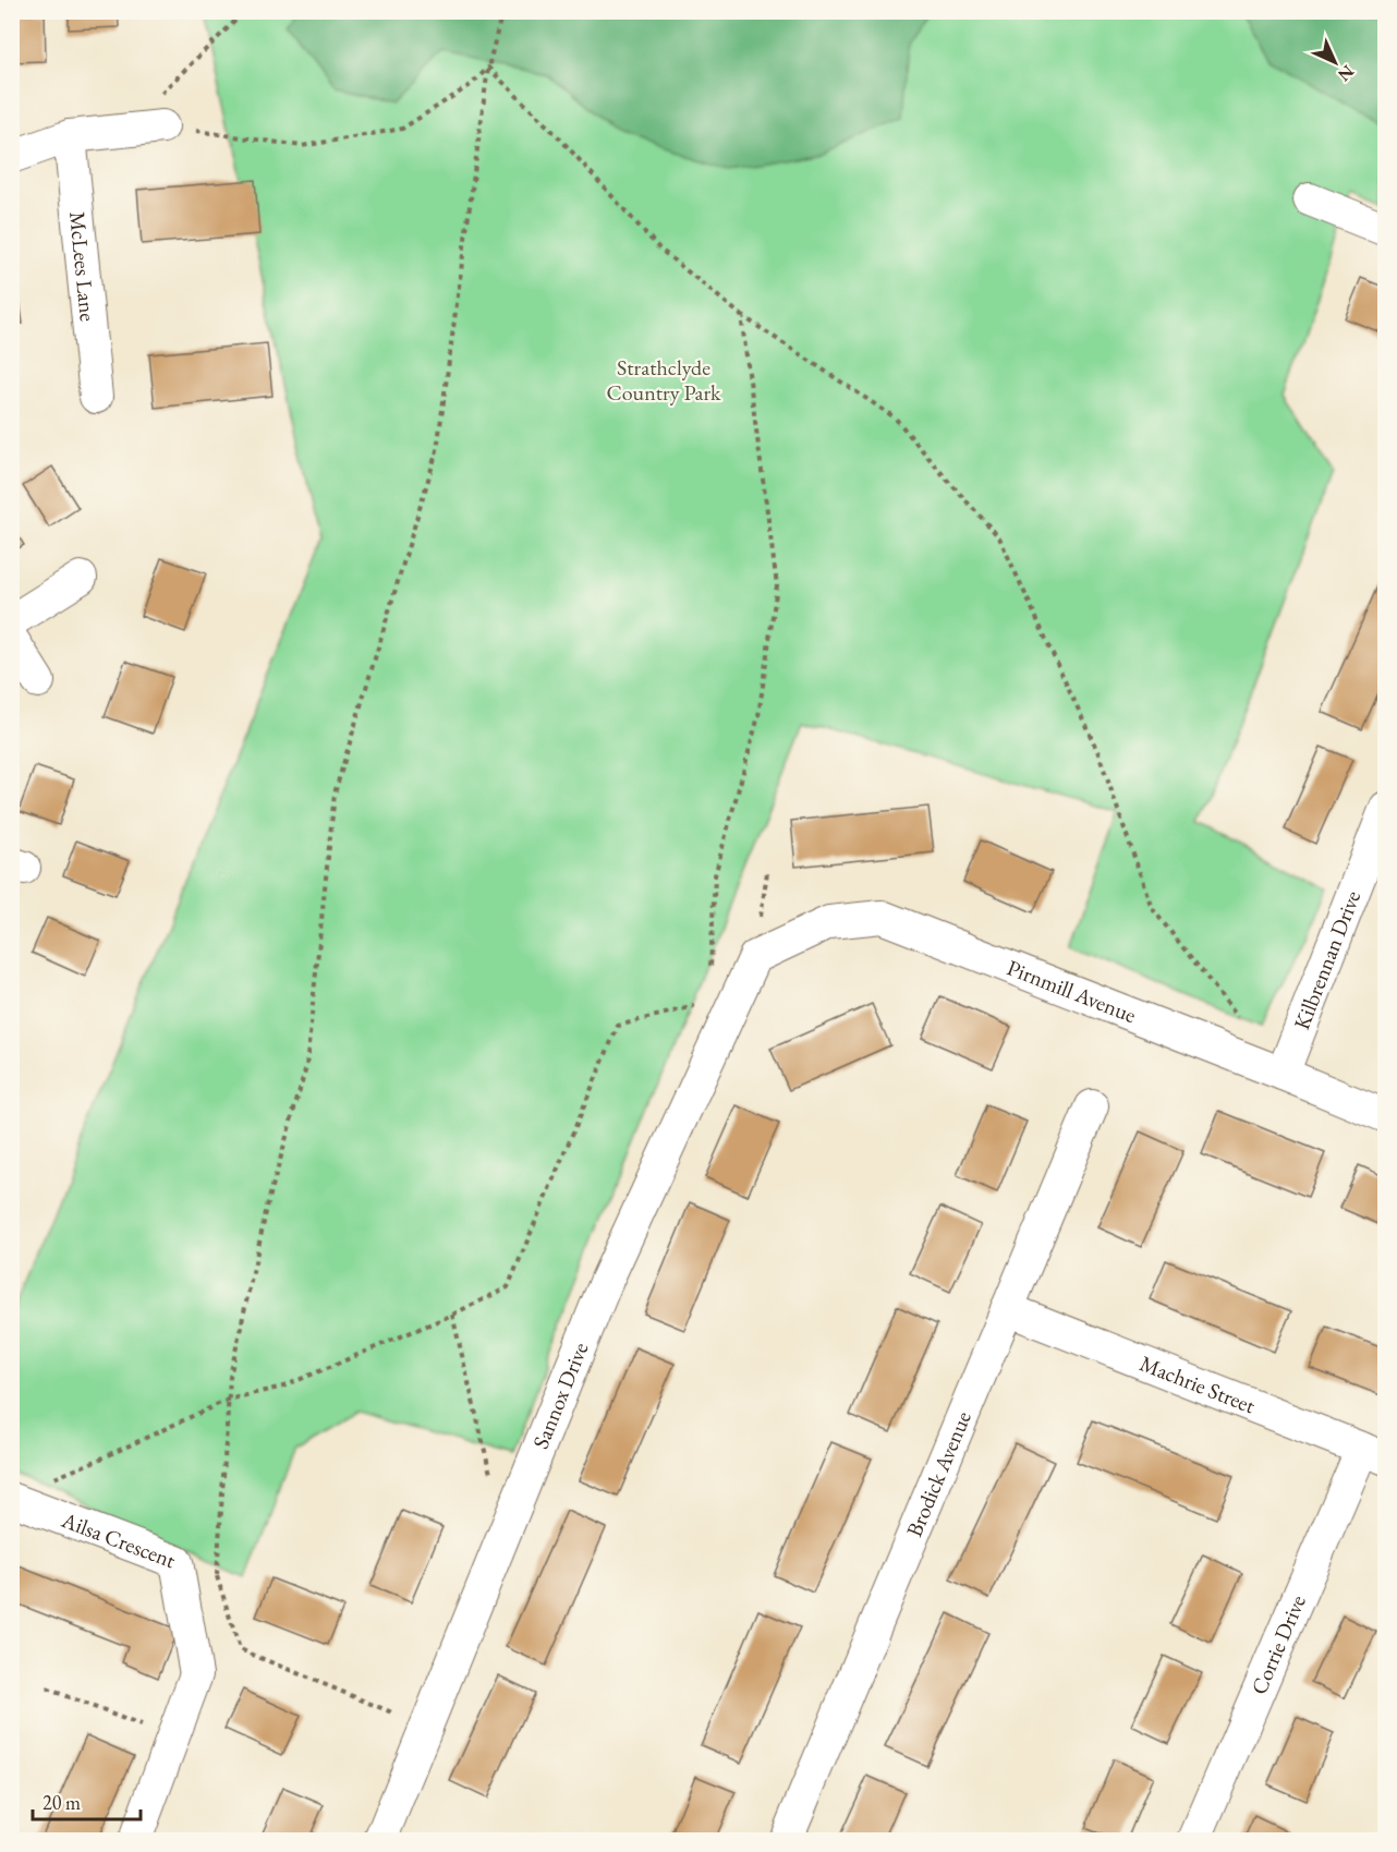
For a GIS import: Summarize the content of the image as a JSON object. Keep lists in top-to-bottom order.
{
  "streets": {
    "street": [
      "McLees Lane",
      "Kilbrennan Drive",
      "Pirnmill Avenue",
      "Machrie Street",
      "Sannox Drive",
      "Brodick Avenue",
      "Ailsa Crescent",
      "Corrie Drive"
    ]
  },
  "crossings": [
    ["Kilbrennan Drive", "Pirnmill Avenue"],
    ["Pirnmill Avenue", "Sannox Drive"],
    ["Machrie Street", "Brodick Avenue"],
    ["Machrie Street", "Corrie Drive"]
  ],
  "parks": ["Strathclyde Country Park"],
  "scale_bar": "20 m",
  "north": "bottom right"
}
